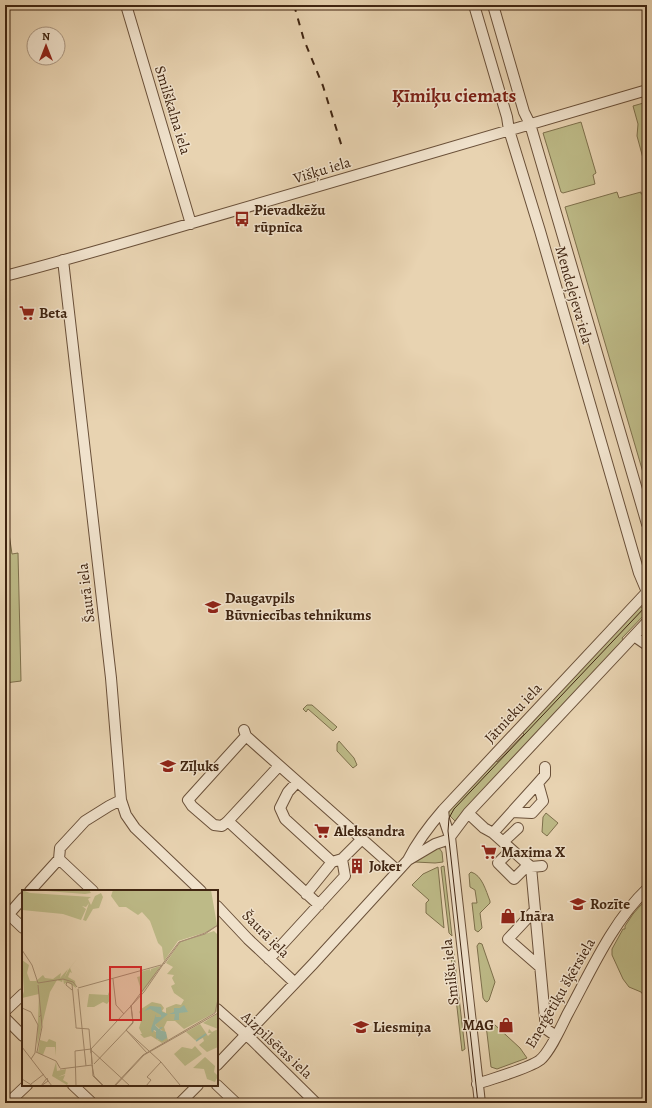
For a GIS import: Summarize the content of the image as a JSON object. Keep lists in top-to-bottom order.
{
  "streets": {
    "street": [
      "Smilškalna iela",
      "Višķu iela",
      "Mendeļejeva iela",
      "Šaurā iela",
      "Jātnieku iela",
      "Smilšu iela",
      "Enerģētiķu šķērsiela",
      "Aizpilsētas iela"
    ]
  },
  "crossings": [
    ["Smilškalna iela", "Višķu iela"],
    ["Višķu iela", "Mendeļejeva iela"],
    ["Višķu iela", "Šaurā iela"],
    ["Mendeļejeva iela", "Jātnieku iela"],
    ["Šaurā iela", "Jātnieku iela"],
    ["Jātnieku iela", "Smilšu iela"],
    ["Jātnieku iela", "Aizpilsētas iela"],
    ["Smilšu iela", "Enerģētiķu šķērsiela"]
  ],
  "districts": ["Ķīmiķu ciemats"],
  "places": {
    "bus stop": ["Pievadkēžu rūpnīca"],
    "supermarket": ["Beta", "Aleksandra", "Maxima X"],
    "school or university": [
      "Daugavpils Būvniecības tehnikums",
      "Zīļuks",
      "Rozīte",
      "Liesmiņa"
    ],
    "building": ["Joker"],
    "shop": ["Ināra", "MAG"]
  },
  "north": "top"
}
